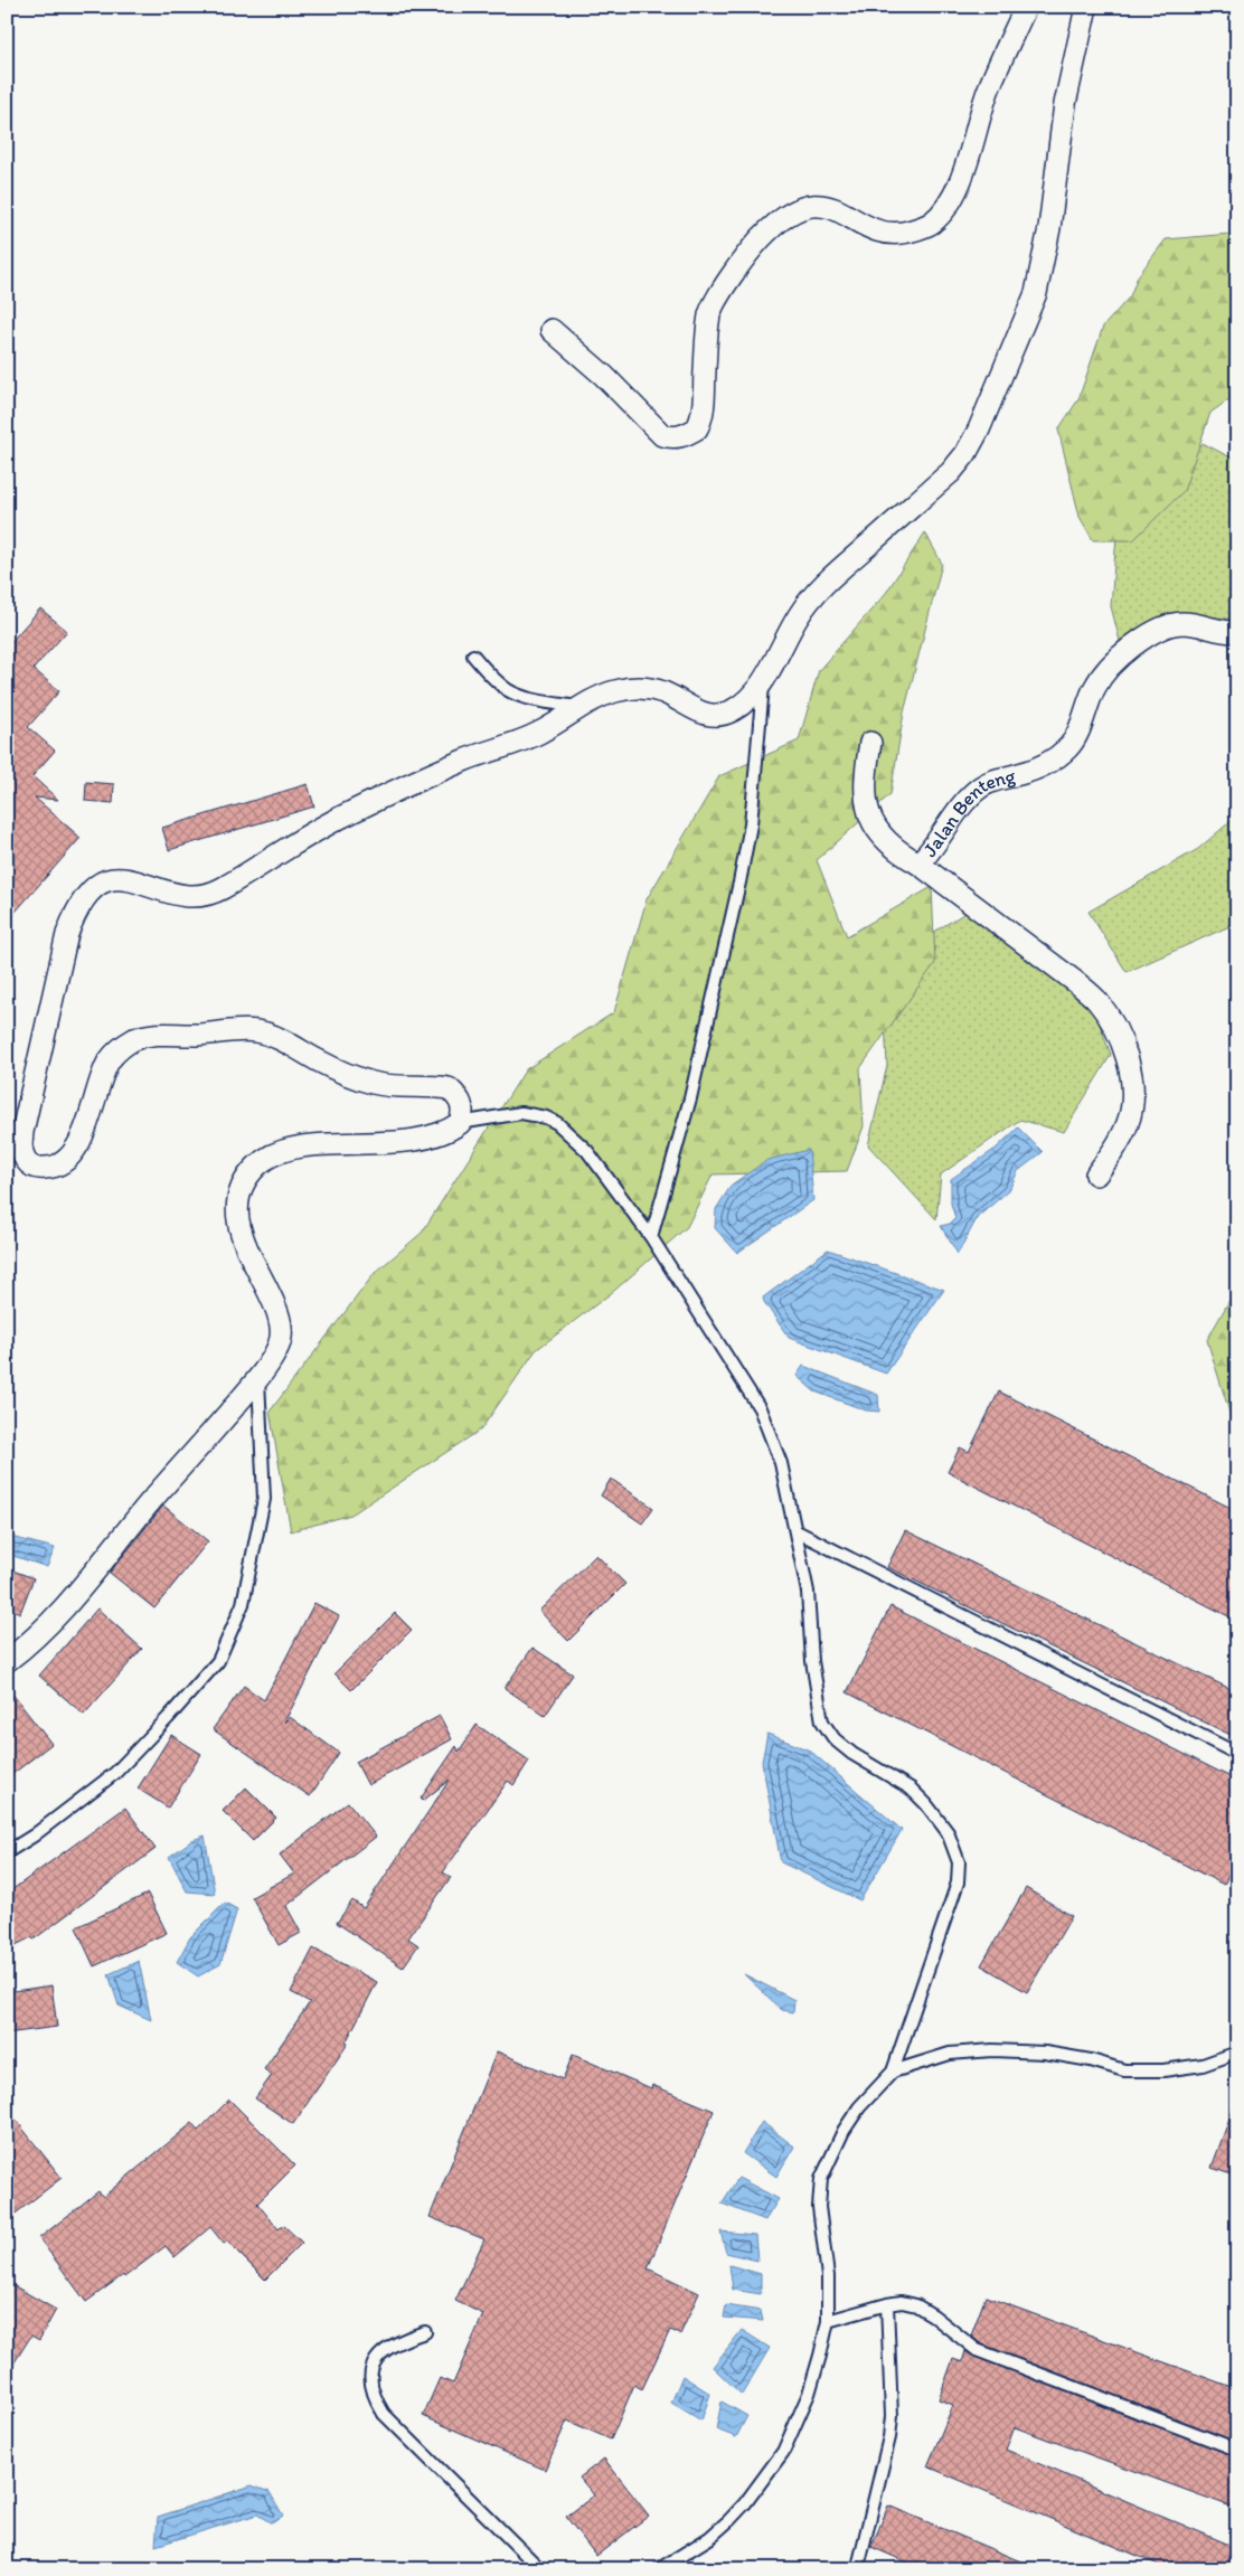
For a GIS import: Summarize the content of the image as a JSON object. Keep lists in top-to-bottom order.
{
  "streets": {
    "street": ["Jalan Benteng"]
  }
}
